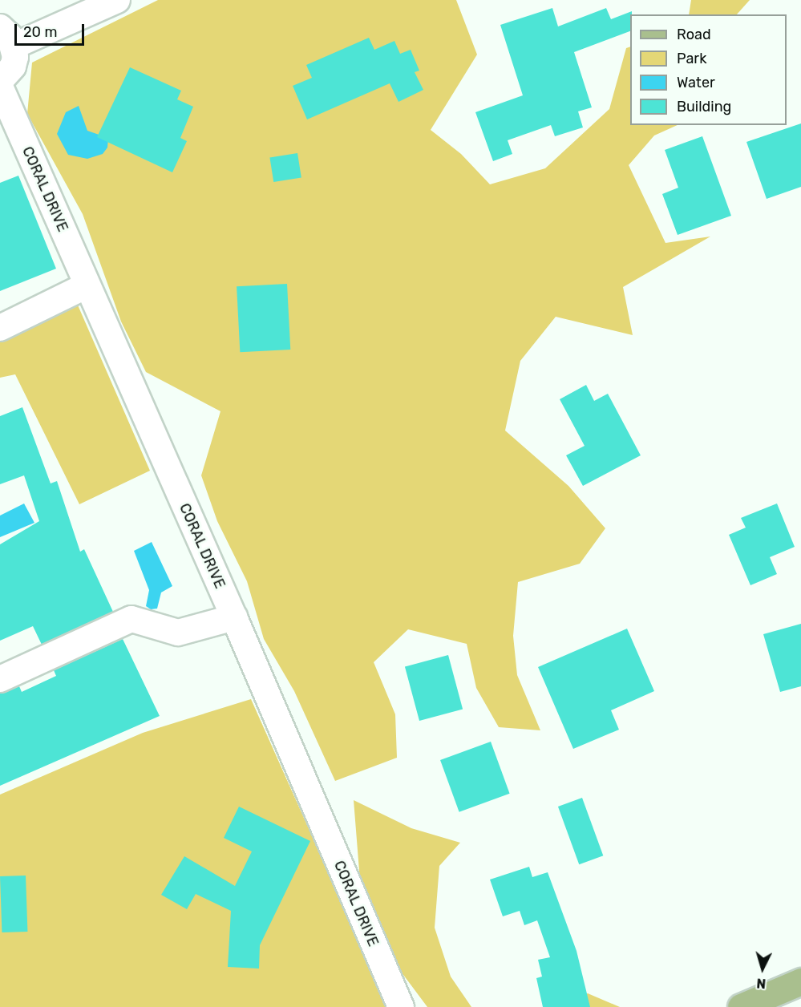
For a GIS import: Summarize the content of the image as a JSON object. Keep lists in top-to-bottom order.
{
  "streets": {
    "street": ["CORAL DRIVE"]
  },
  "legend": [
    "Road",
    "Park",
    "Water",
    "Building"
  ],
  "scale_bar": "20 m",
  "north": "bottom"
}
